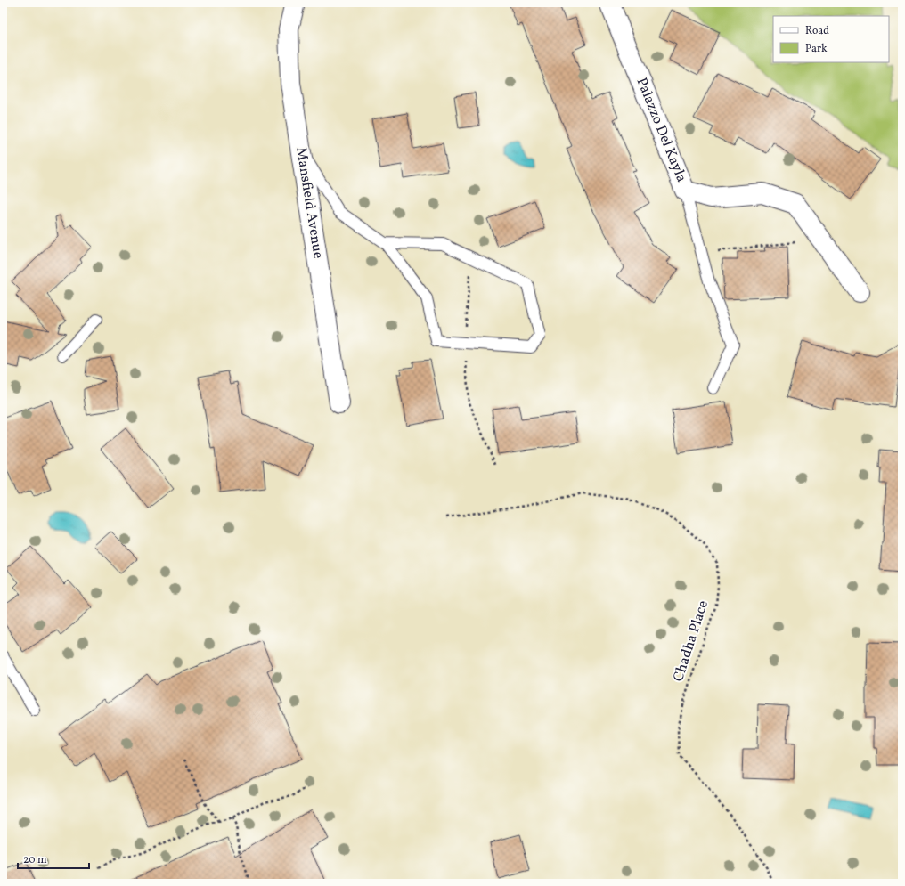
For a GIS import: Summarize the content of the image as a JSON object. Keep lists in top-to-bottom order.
{
  "streets": {
    "street": ["Palazzo Del Kayla", "Mansfield Avenue"],
    "path": ["Chadha Place"]
  },
  "legend": ["Road", "Park"],
  "scale_bar": "20 m"
}
